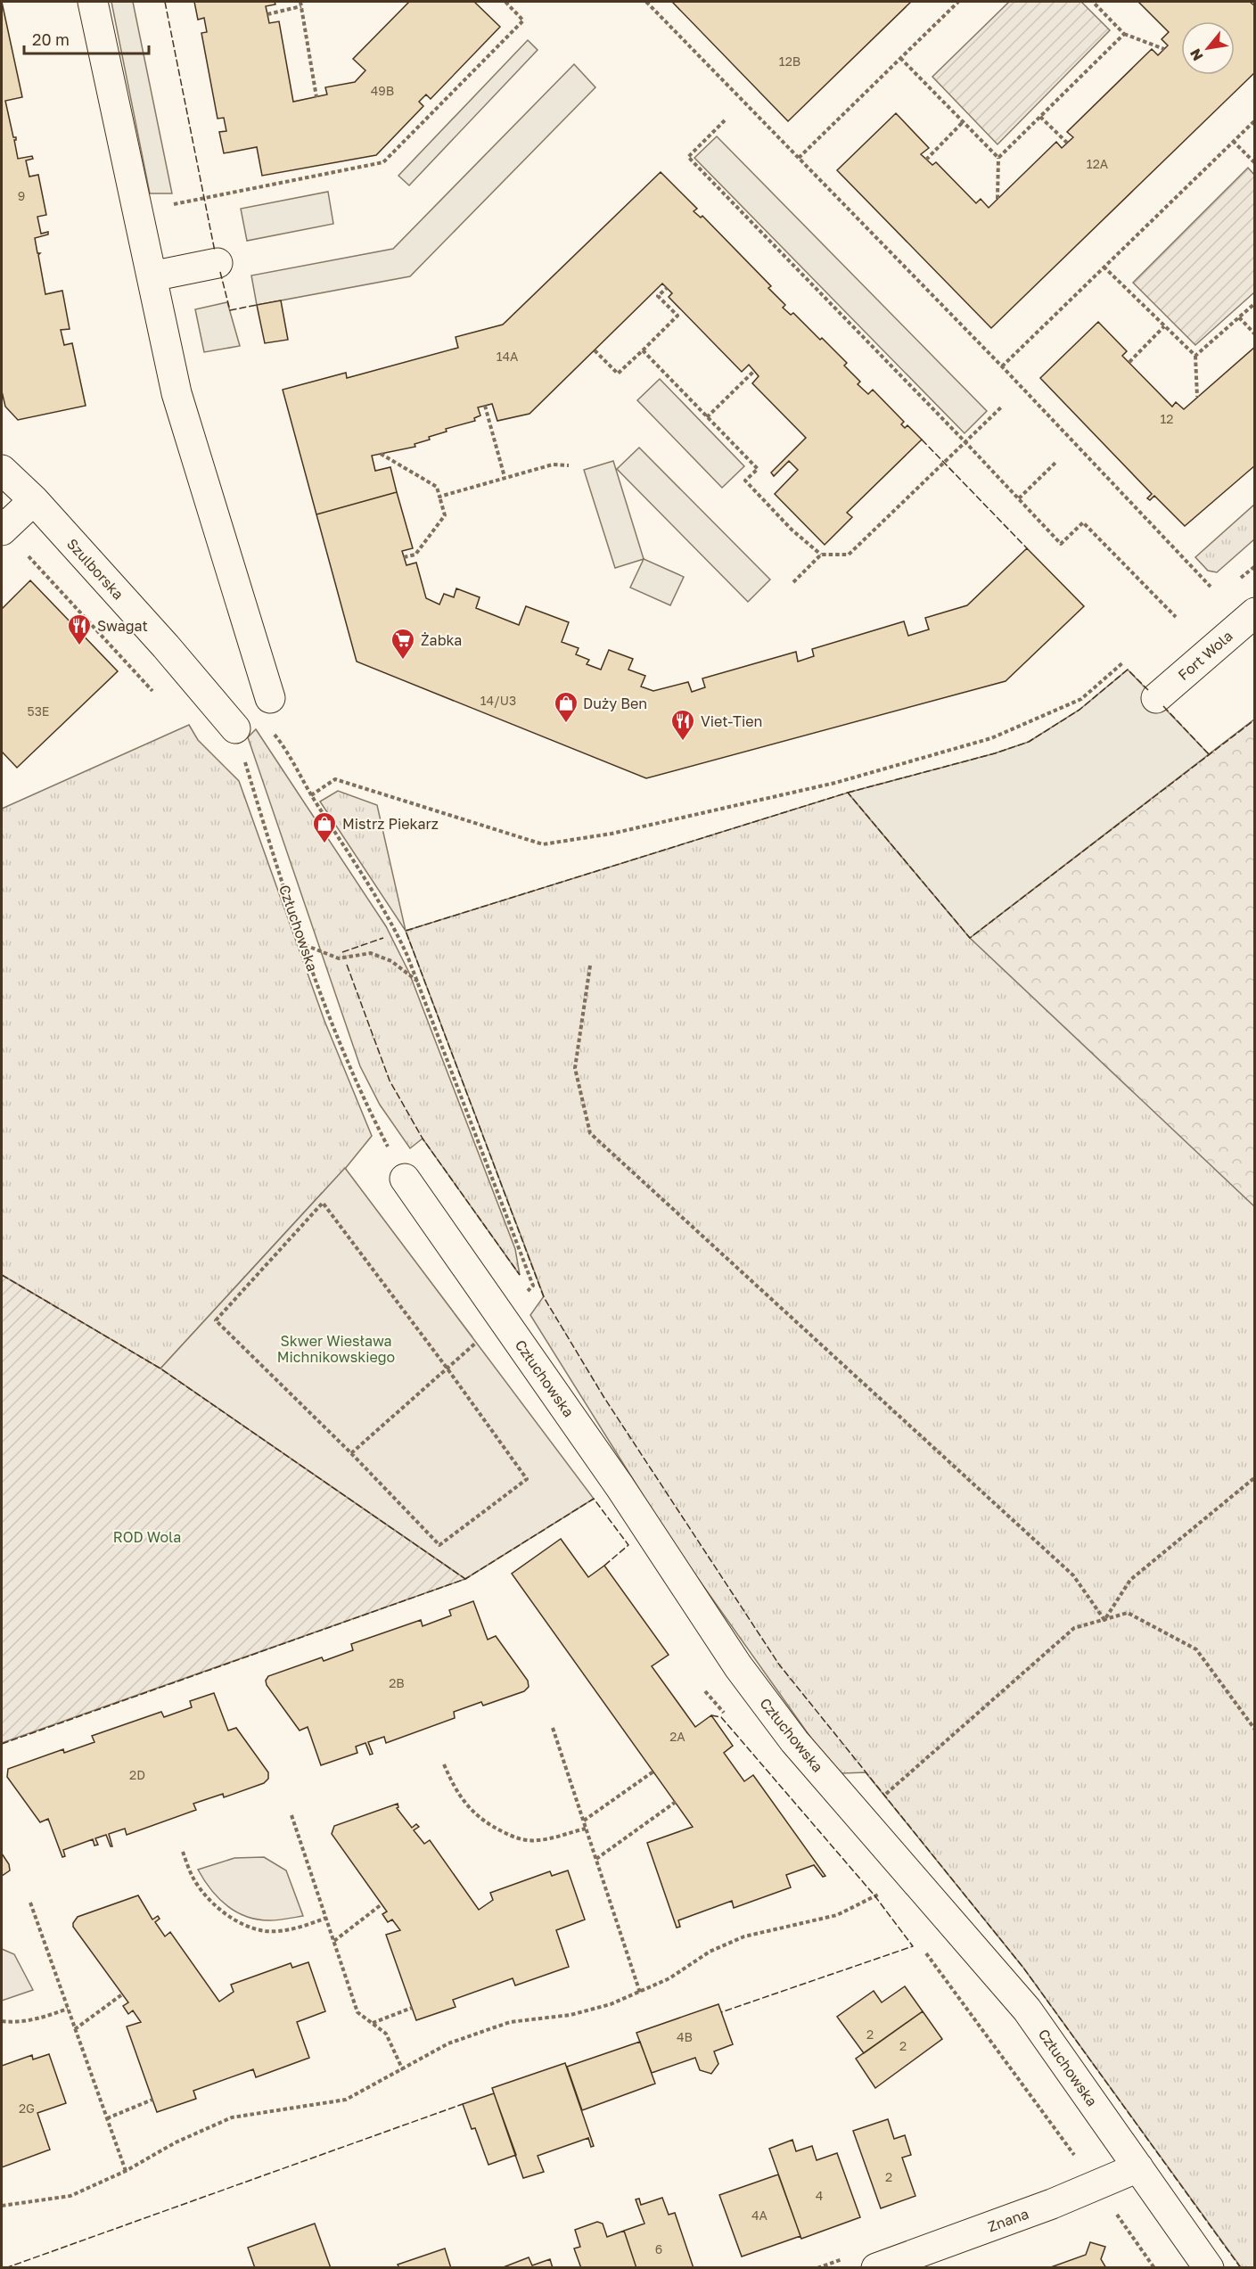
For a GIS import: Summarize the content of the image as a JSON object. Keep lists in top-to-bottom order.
{
  "streets": {
    "street": [
      "Szulborska",
      "Fort Wola",
      "Człuchowska",
      "Znana"
    ]
  },
  "crossings": [
    ["Szulborska", "Człuchowska"],
    ["Człuchowska", "Znana"]
  ],
  "parks": ["Skwer Wiesława Michnikowskiego", "ROD Wola"],
  "places": {
    "restaurant": ["Swagat", "Viet-Tien"],
    "supermarket": ["Żabka"],
    "shop": ["Duży Ben", "Mistrz Piekarz"]
  },
  "house_numbers": [
    "12B",
    "49B",
    "12A",
    "9",
    "14A",
    "12",
    "14/U3",
    "53E",
    "2B",
    "2A",
    "2D",
    "2",
    "4B",
    "2",
    "2G",
    "2",
    "4",
    "4A",
    "6"
  ],
  "scale_bar": "20 m",
  "north": "bottom left"
}
